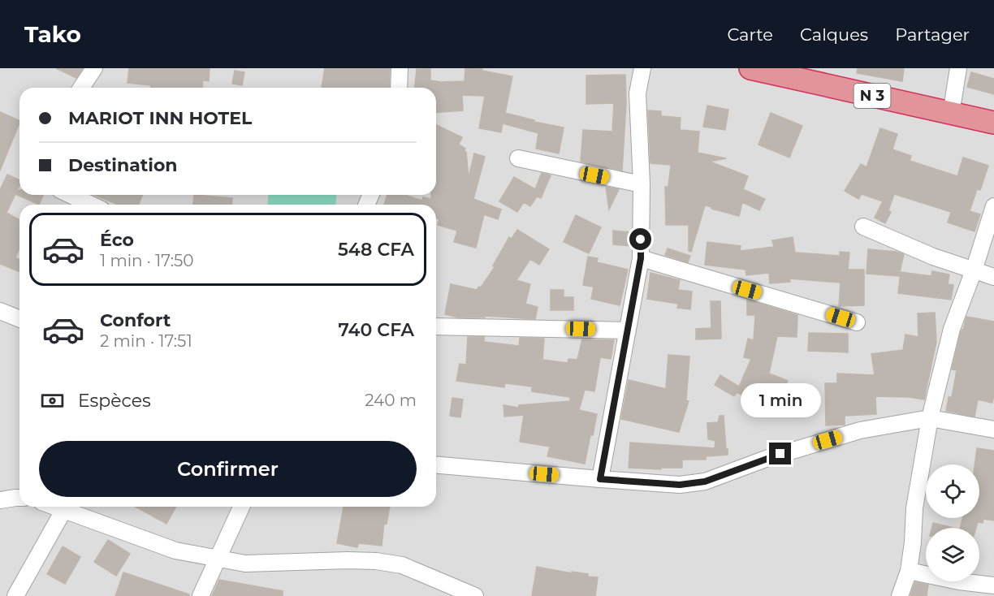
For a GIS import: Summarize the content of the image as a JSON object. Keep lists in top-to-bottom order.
{
  "streets": {
    "highway": ["N 3"]
  },
  "page": {
    "header": "Tako",
    "nav": ["Carte", "Calques", "Partager"],
    "banner": ["MARIOT INN HOTEL", "Destination"],
    "list": [
      {
        "name": "Éco",
        "note": "1 min · 17:50",
        "value": "548 CFA"
      },
      {
        "name": "Confort",
        "note": "2 min · 17:51",
        "value": "740 CFA"
      }
    ],
    "pay": ["Espèces", "240 m"],
    "bubble": "1 min",
    "buttons": "Confirmer"
  }
}
